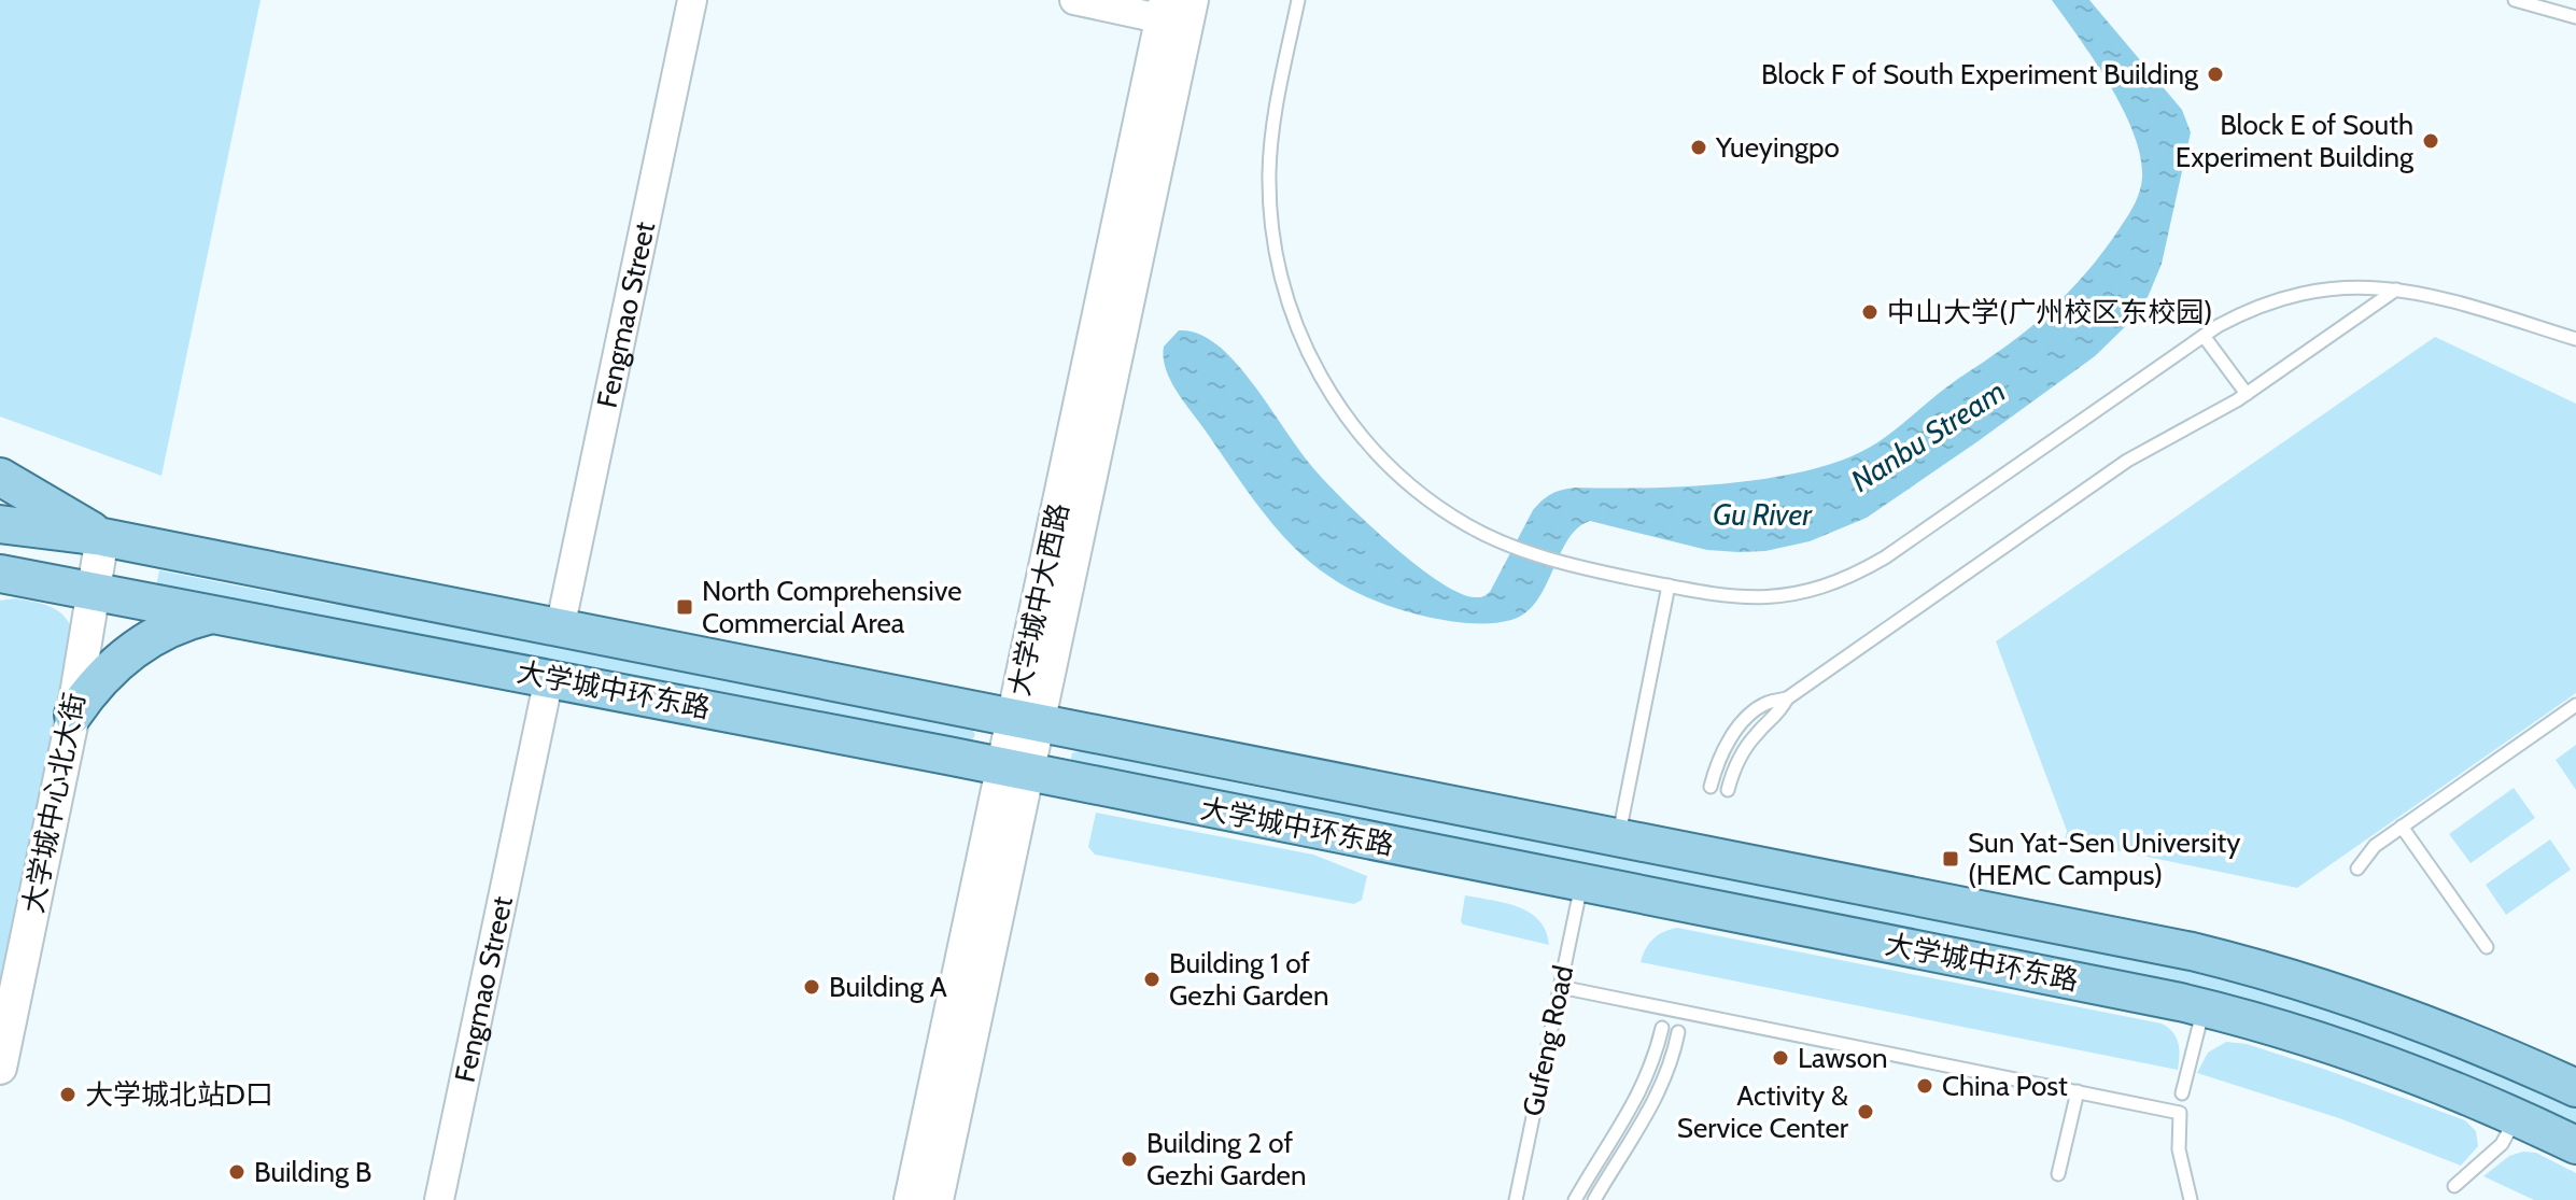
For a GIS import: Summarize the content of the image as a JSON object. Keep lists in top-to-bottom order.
{
  "streets": {
    "main road": ["大学城中大西路", "大学城中环东路", "大学城中心北大街"],
    "street": ["Fengmao Street"],
    "lane": ["Gufeng Road"]
  },
  "crossings": [
    ["Fengmao Street", "大学城中环东路"],
    ["大学城中大西路", "大学城中环东路"],
    ["大学城中环东路", "大学城中心北大街"],
    ["大学城中环东路", "Gufeng Road"]
  ],
  "water": ["Nanbu Stream", "Gu River"],
  "places": {
    "other": [
      "Block F of South Experiment Building",
      "Block E of South Experiment Building",
      "Yueyingpo",
      "中山大学(广州校区东校园)",
      "Building 1 of Gezhi Garden",
      "Building A",
      "Lawson",
      "China Post",
      "大学城北站D口",
      "Activity & Service Center",
      "Building 2 of Gezhi Garden",
      "Building B"
    ],
    "transit": ["North Comprehensive Commercial Area", "Sun Yat-Sen University (HEMC Campus)"]
  }
}
